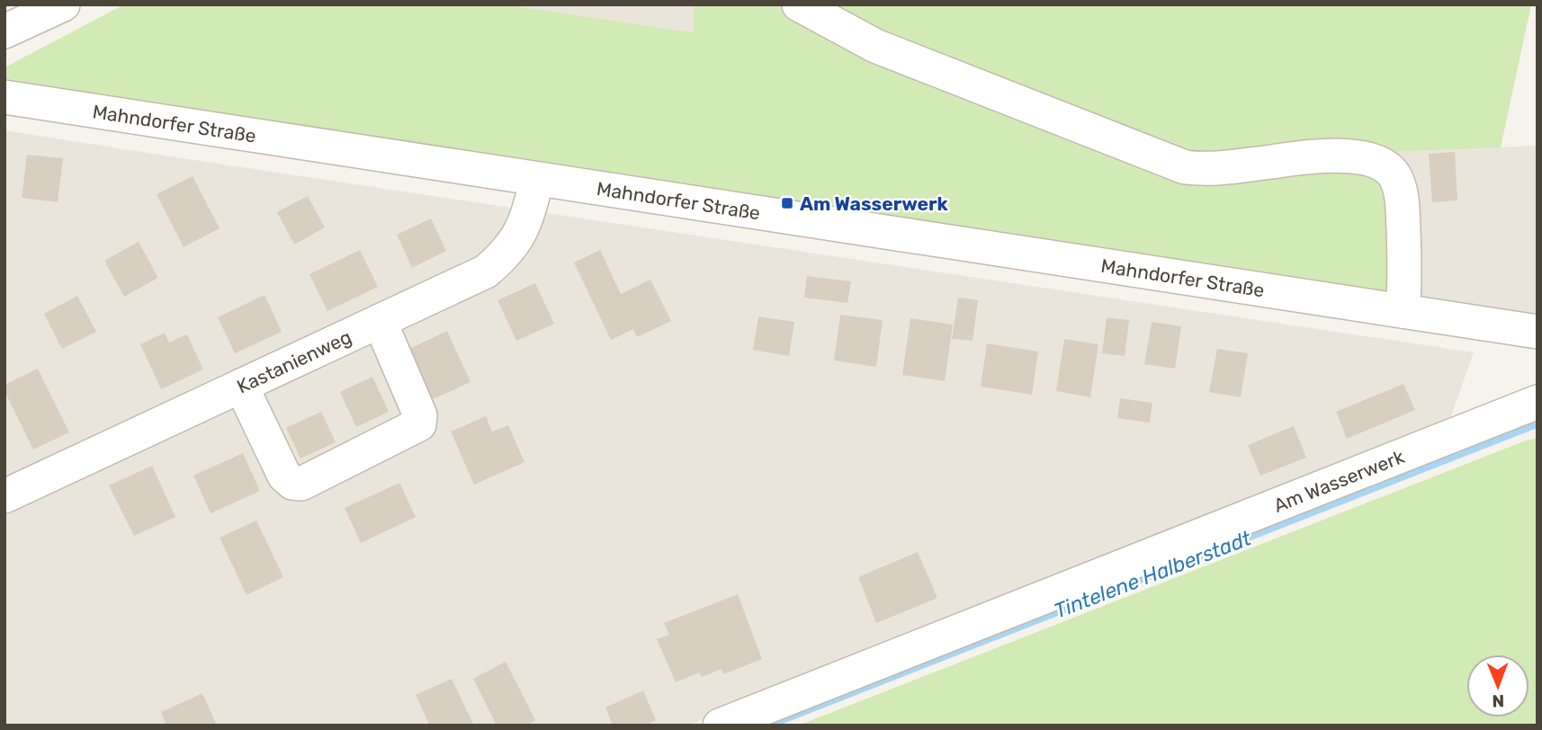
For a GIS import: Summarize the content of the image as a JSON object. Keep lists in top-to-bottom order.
{
  "streets": {
    "street": ["Mahndorfer Straße", "Kastanienweg", "Am Wasserwerk"]
  },
  "crossings": [
    ["Mahndorfer Straße", "Kastanienweg"]
  ],
  "water": ["Tintelene Halberstadt"],
  "places": {
    "transit": ["Am Wasserwerk"]
  },
  "north": "bottom"
}
